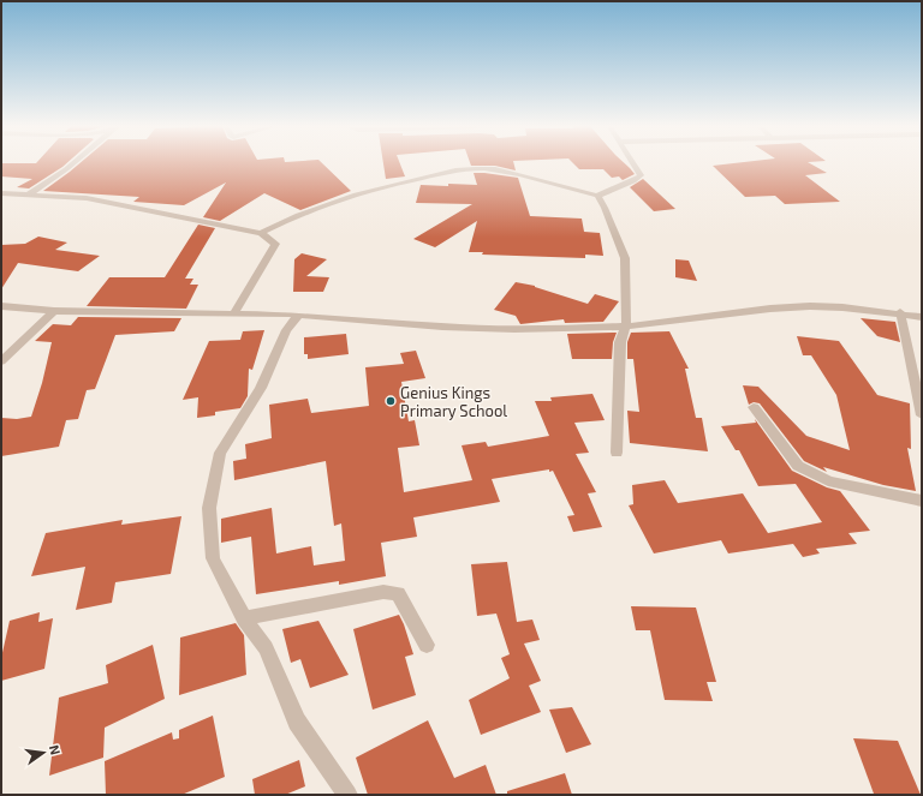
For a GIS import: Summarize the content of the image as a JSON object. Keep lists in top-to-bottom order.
{
  "places": ["Genius Kings Primary School"],
  "north": "right"
}
